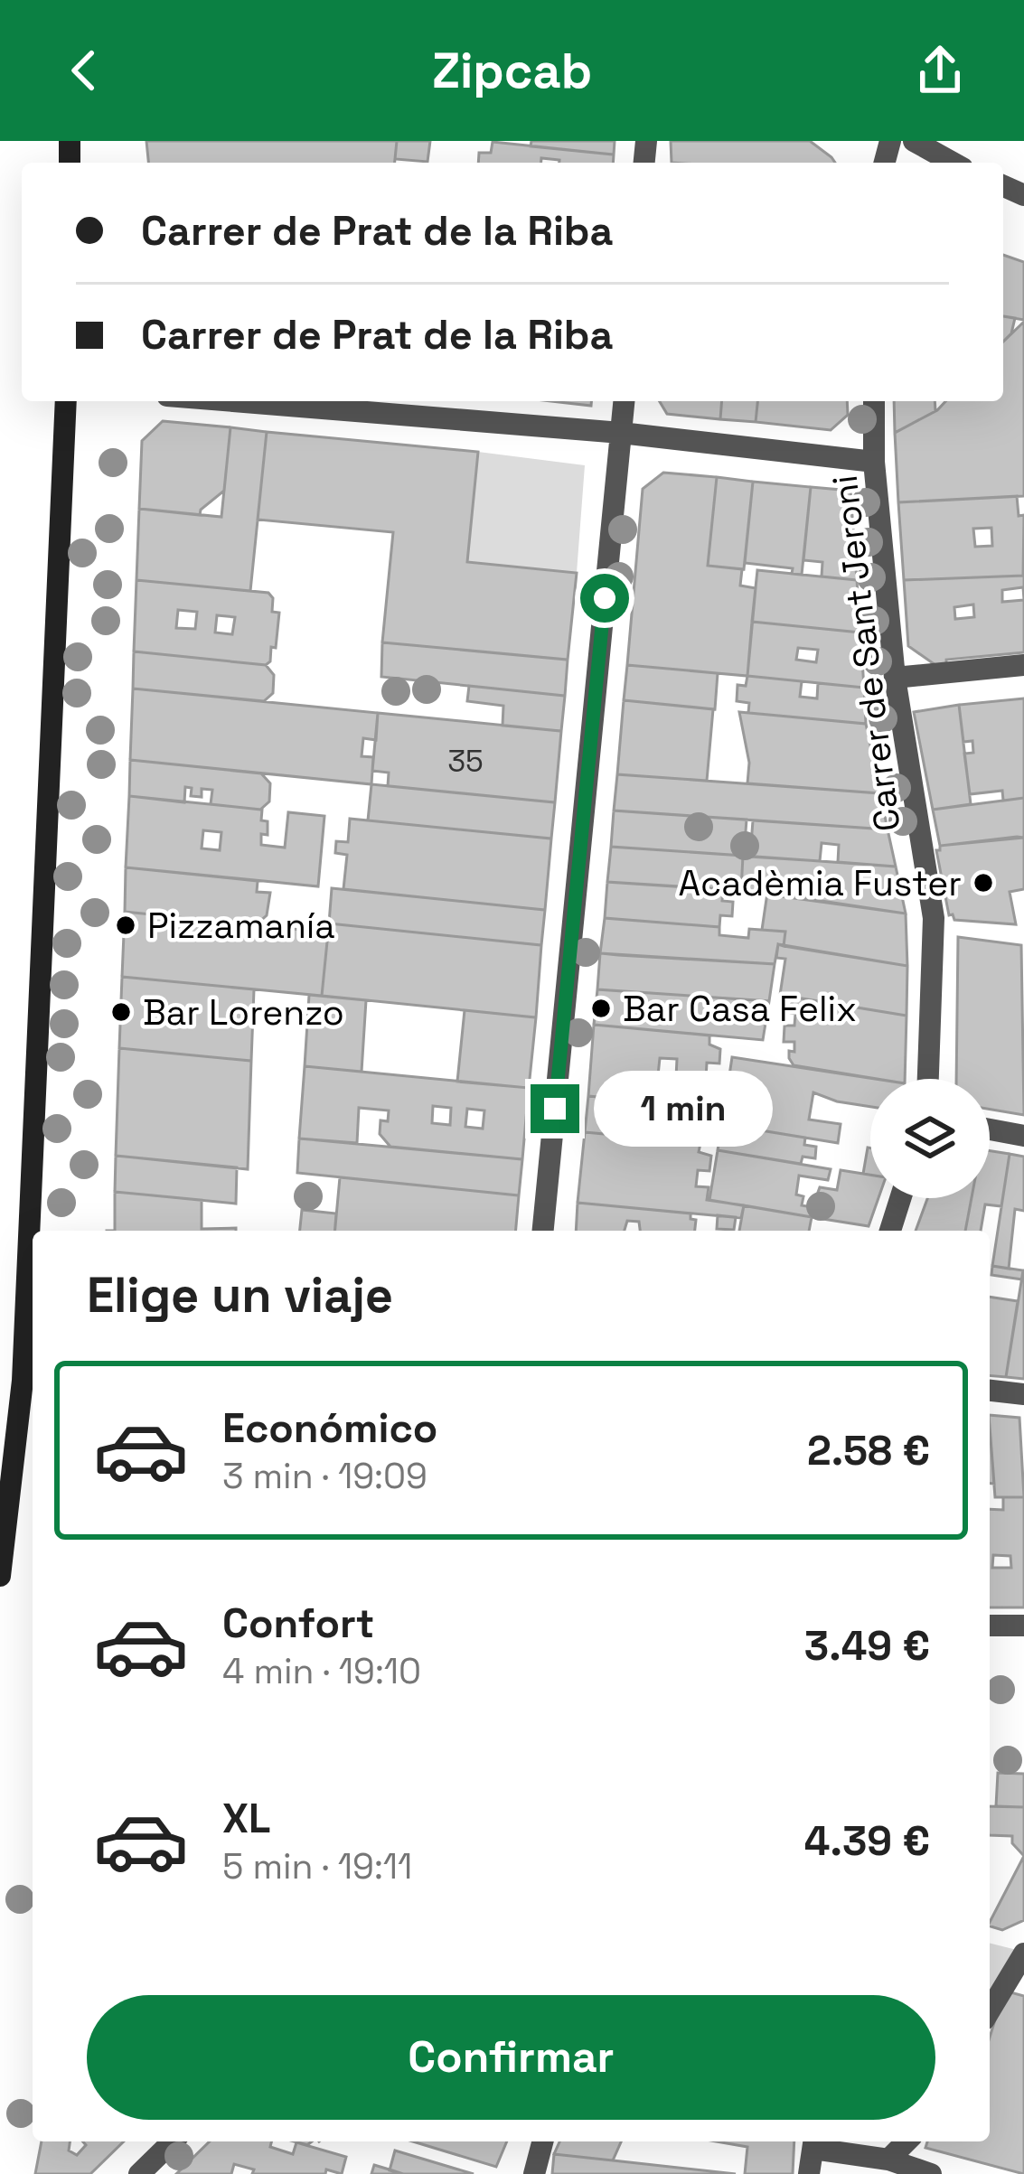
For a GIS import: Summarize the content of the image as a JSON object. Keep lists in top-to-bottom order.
{
  "streets": {
    "street": ["Carrer de Sant Jeroni"]
  },
  "places": [
    "Acadèmia Fuster",
    "Pizzamanía",
    "Bar Casa Felix",
    "Bar Lorenzo"
  ],
  "house_numbers": ["35"],
  "page": {
    "header": "Zipcab",
    "banner": ["Carrer de Prat de la Riba", "Carrer de Prat de la Riba"],
    "bubble": "1 min",
    "heading": "Elige un viaje",
    "list": [
      {
        "name": "Económico",
        "note": "3 min · 19:09",
        "value": "2.58 €"
      },
      {
        "name": "Confort",
        "note": "4 min · 19:10",
        "value": "3.49 €"
      },
      {
        "name": "XL",
        "note": "5 min · 19:11",
        "value": "4.39 €"
      }
    ],
    "buttons": "Confirmar"
  }
}
